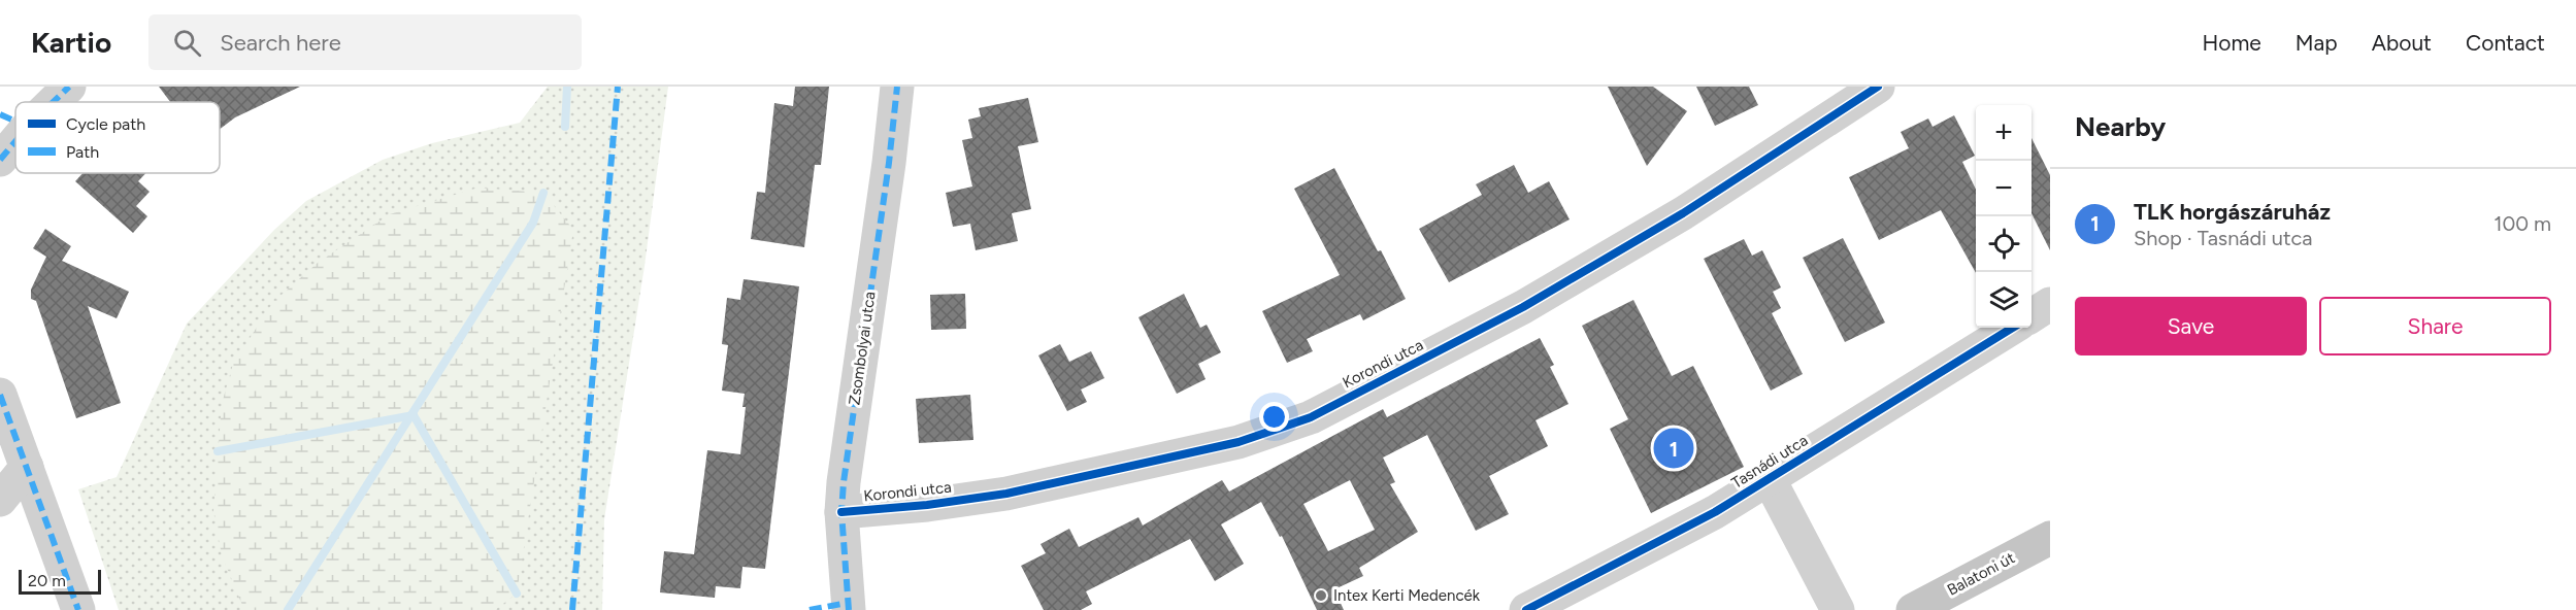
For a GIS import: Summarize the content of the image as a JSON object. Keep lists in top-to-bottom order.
{
  "streets": {
    "main road": ["Balatoni út"],
    "street": ["Zsombolyai utca", "Korondi utca", "Tasnádi utca"]
  },
  "crossings": [
    ["Zsombolyai utca", "Korondi utca"]
  ],
  "places": ["Intex Kerti Medencék"],
  "legend": ["Cycle path", "Path"],
  "scale_bar": "20 m",
  "page": {
    "header": "Kartio",
    "search": "Search here",
    "nav": [
      "Home",
      "Map",
      "About",
      "Contact"
    ],
    "heading": "Nearby",
    "map_buttons": ["+", "−"],
    "list": [
      {
        "mark": "1",
        "name": "TLK horgászáruház",
        "note": "Shop · Tasnádi utca",
        "value": "100 m"
      }
    ],
    "buttons": ["Save", "Share"],
    "pins": "1",
    "scale": "20 m"
  }
}
